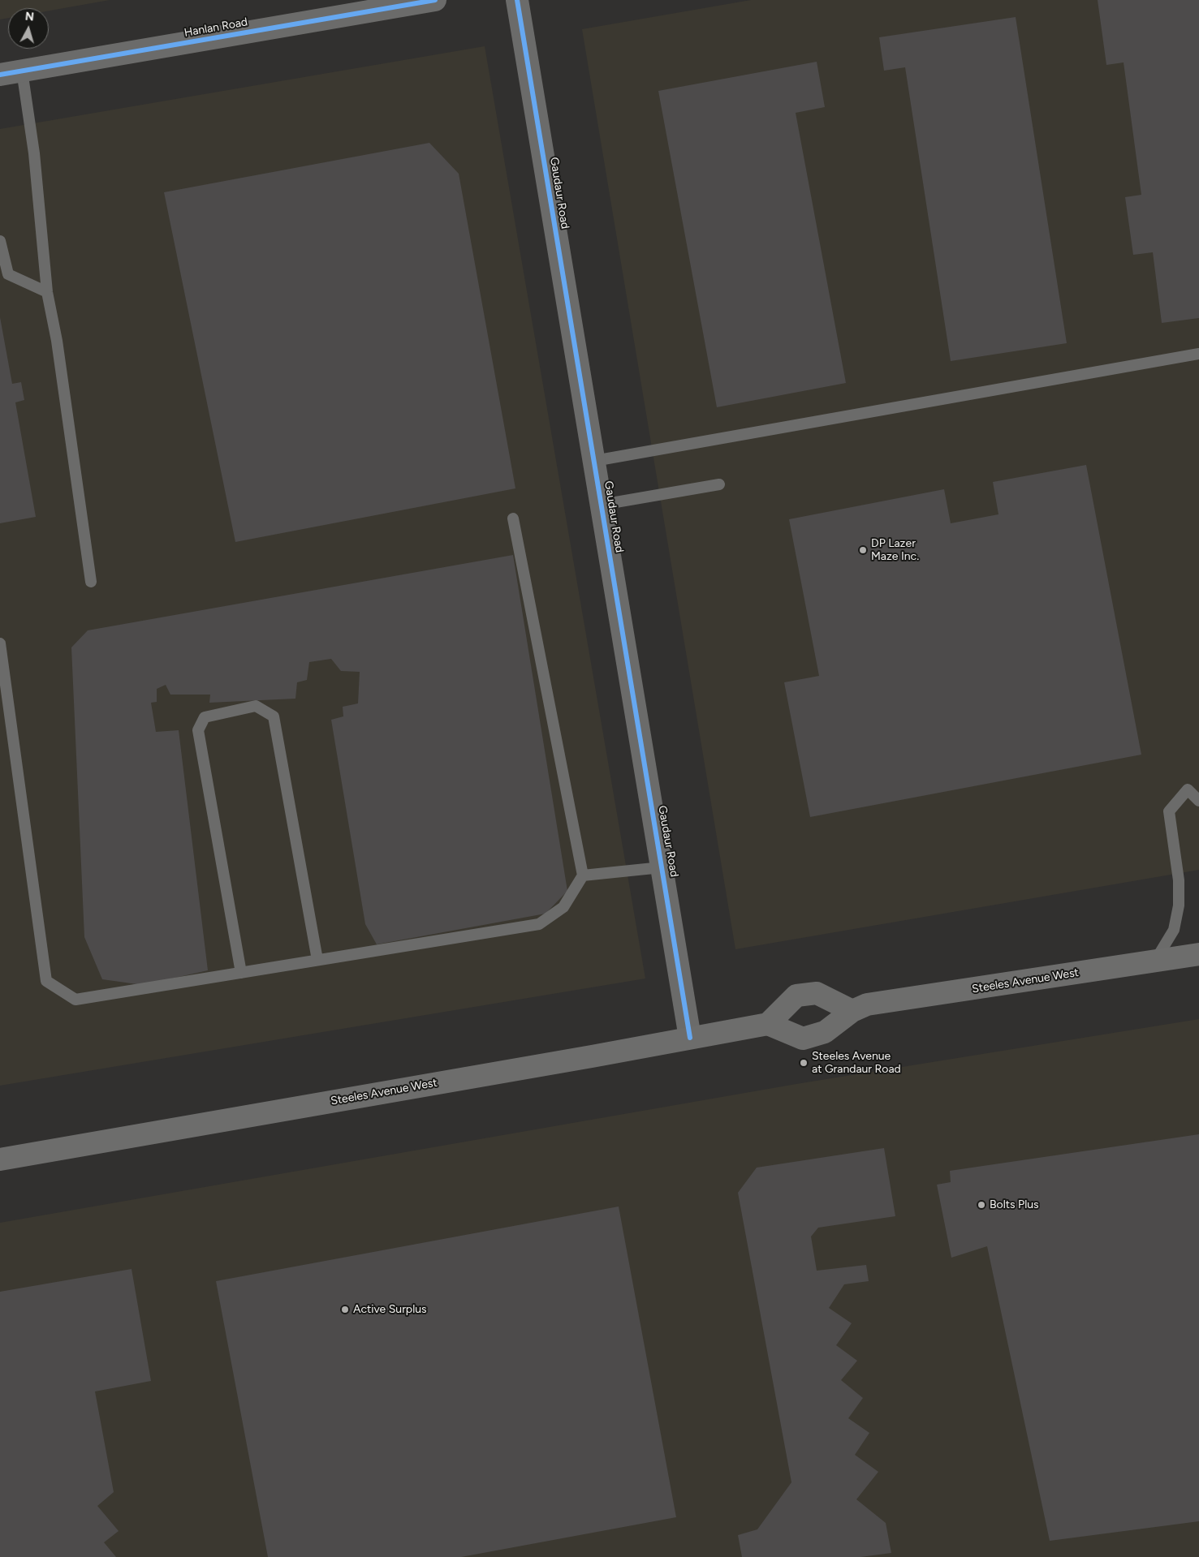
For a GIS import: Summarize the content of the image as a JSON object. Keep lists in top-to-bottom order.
{
  "streets": {
    "main road": ["Steeles Avenue West"],
    "street": ["Hanlan Road", "Gaudaur Road"]
  },
  "crossings": [
    ["Gaudaur Road", "Steeles Avenue West"]
  ],
  "places": [
    "DP Lazer Maze Inc.",
    "Steeles Avenue at Grandaur Road",
    "Bolts Plus",
    "Active Surplus"
  ],
  "north": "top"
}
